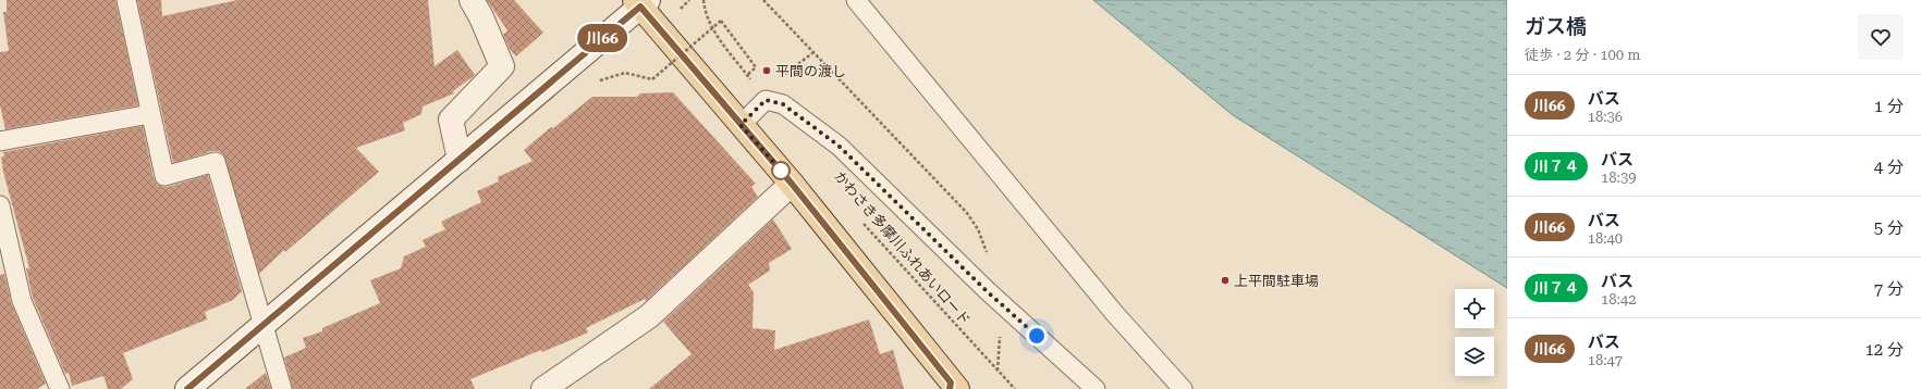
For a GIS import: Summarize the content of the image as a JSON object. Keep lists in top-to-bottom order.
{
  "streets": {
    "path": ["かわさき多摩川ふれあいロード"]
  },
  "places": ["平間の渡し", "上平間駐車場"],
  "lines": ["bus line 川66"],
  "page": {
    "on_map": "川66",
    "heading": ["ガス橋", "徒歩 · 2 分 · 100 m"],
    "list": [
      {
        "mark": "川66",
        "name": "バス",
        "note": "18:36",
        "value": "1 分"
      },
      {
        "mark": "川７４",
        "name": "バス",
        "note": "18:39",
        "value": "4 分"
      },
      {
        "mark": "川66",
        "name": "バス",
        "note": "18:40",
        "value": "5 分"
      },
      {
        "mark": "川７４",
        "name": "バス",
        "note": "18:42",
        "value": "7 分"
      },
      {
        "mark": "川66",
        "name": "バス",
        "note": "18:47",
        "value": "12 分"
      }
    ]
  }
}
